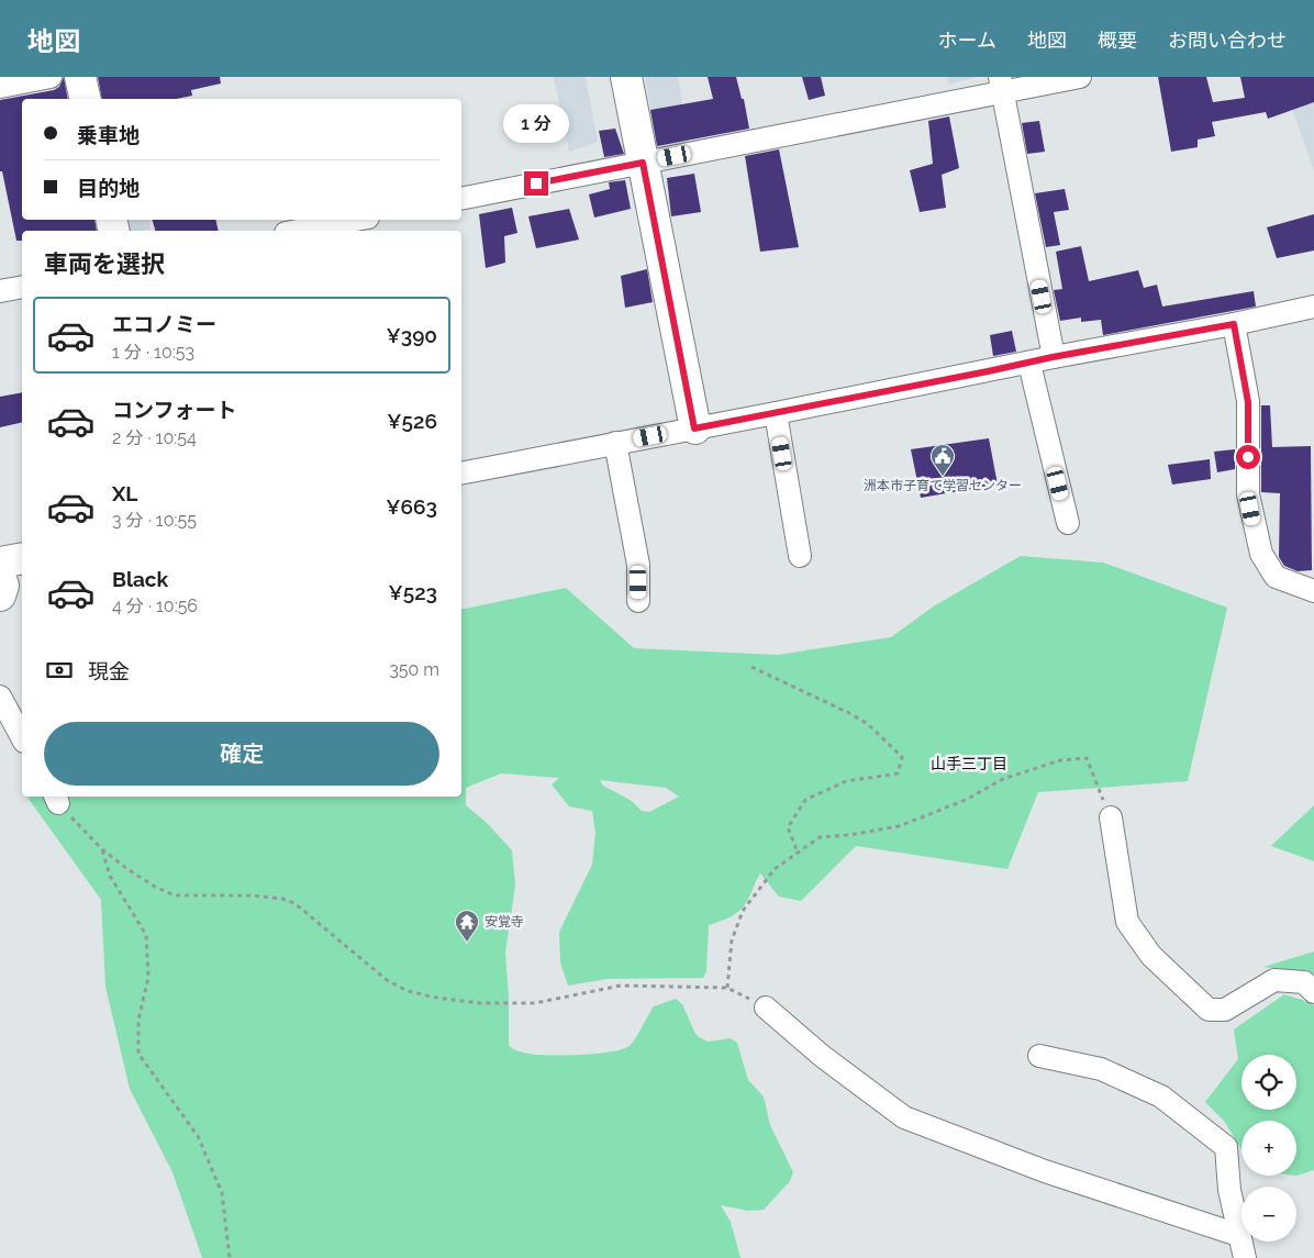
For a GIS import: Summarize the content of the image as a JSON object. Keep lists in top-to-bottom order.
{
  "districts": ["山手三丁目"],
  "places": {
    "public building": ["洲本市子育て学習センター"],
    "temple": ["安覚寺"]
  },
  "page": {
    "header": "地図",
    "nav": [
      "ホーム",
      "地図",
      "概要",
      "お問い合わせ"
    ],
    "banner": ["乗車地", "目的地"],
    "bubble": "1 分",
    "heading": "車両を選択",
    "list": [
      {
        "name": "エコノミー",
        "note": "1 分 · 10:53",
        "value": "¥390"
      },
      {
        "name": "コンフォート",
        "note": "2 分 · 10:54",
        "value": "¥526"
      },
      {
        "name": "XL",
        "note": "3 分 · 10:55",
        "value": "¥663"
      },
      {
        "name": "Black",
        "note": "4 分 · 10:56",
        "value": "¥523"
      }
    ],
    "pay": ["現金", "350 m"],
    "buttons": "確定",
    "map_buttons": ["+", "−"]
  }
}
